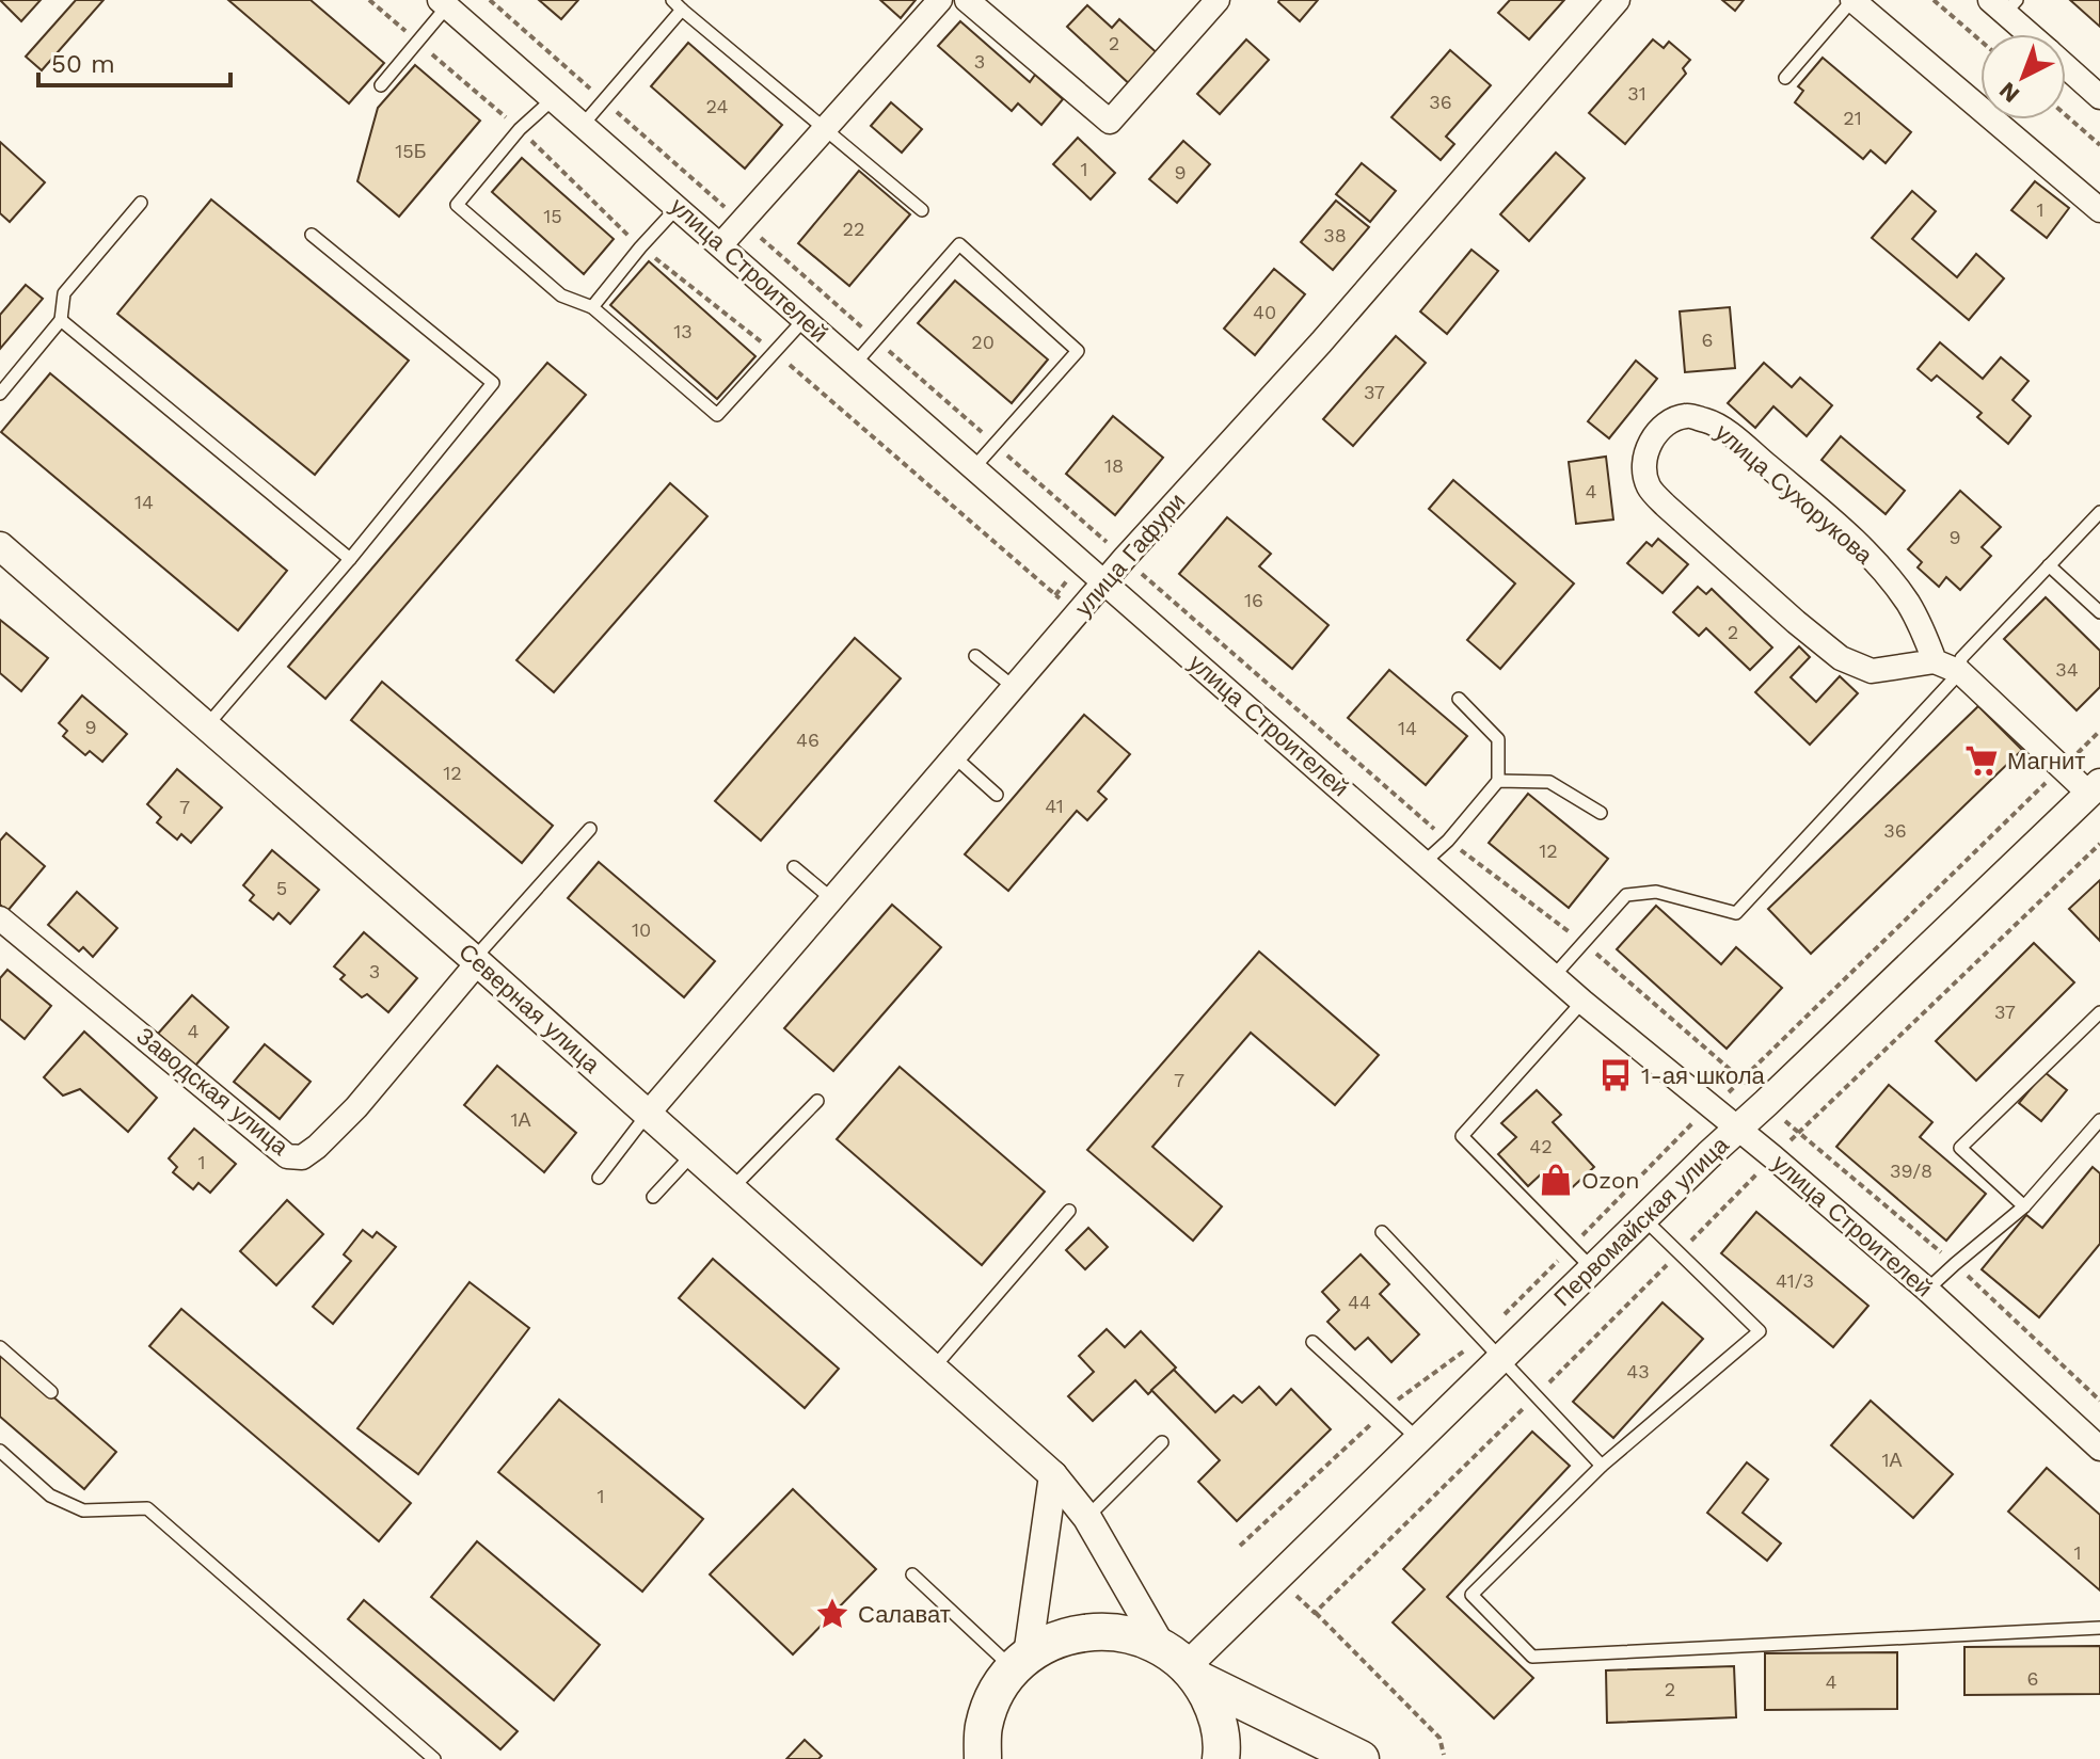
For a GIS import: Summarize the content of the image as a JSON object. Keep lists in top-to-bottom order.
{
  "streets": {
    "street": [
      "улица Строителей",
      "улица Сухорукова",
      "улица Гафури",
      "Северная улица",
      "Заводская улица",
      "Первомайская улица"
    ]
  },
  "crossings": [
    ["улица Строителей", "улица Гафури"],
    ["улица Строителей", "Первомайская улица"],
    ["улица Гафури", "Северная улица"],
    ["Северная улица", "Заводская улица"],
    ["Северная улица", "Первомайская улица"]
  ],
  "places": {
    "supermarket": ["Магнит"],
    "bus stop": ["1-ая школа"],
    "shop": ["Ozon"],
    "place": ["Салават"]
  },
  "house_numbers": [
    "2",
    "3",
    "31",
    "36",
    "24",
    "21",
    "15Б",
    "1",
    "9",
    "1",
    "15",
    "22",
    "38",
    "40",
    "13",
    "6",
    "20",
    "37",
    "18",
    "4",
    "14",
    "9",
    "16",
    "2",
    "34",
    "9",
    "14",
    "46",
    "12",
    "41",
    "7",
    "36",
    "12",
    "5",
    "10",
    "3",
    "37",
    "4",
    "7",
    "1А",
    "42",
    "1",
    "39/8",
    "41/3",
    "44",
    "43",
    "1А",
    "1",
    "1",
    "6",
    "4",
    "2"
  ],
  "scale_bar": "50 m",
  "north": "bottom left"
}
